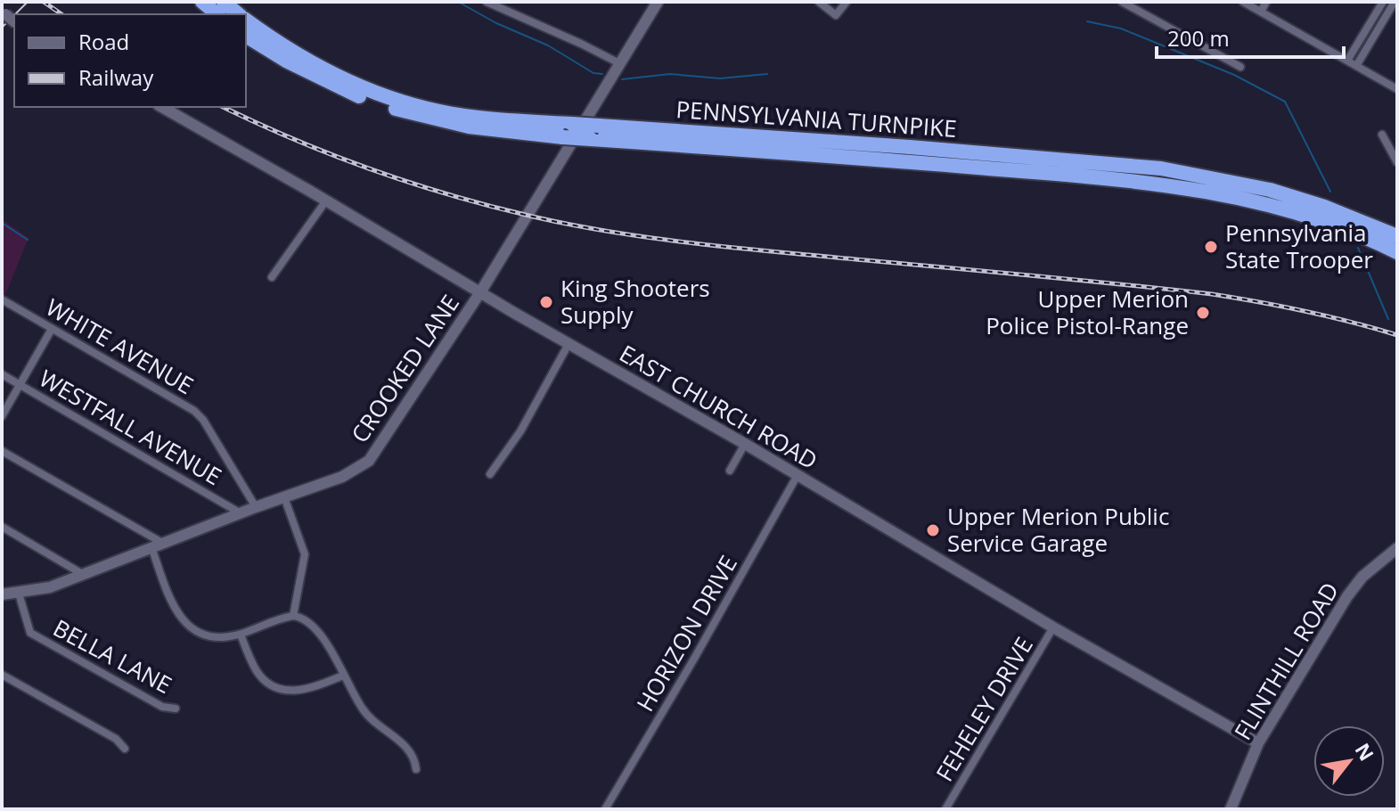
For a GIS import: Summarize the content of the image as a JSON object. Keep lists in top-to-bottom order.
{
  "streets": {
    "highway": ["PENNSYLVANIA TURNPIKE"],
    "street": [
      "WHITE AVENUE",
      "CROOKED LANE",
      "EAST CHURCH ROAD",
      "WESTFALL AVENUE",
      "HORIZON DRIVE",
      "BELLA LANE",
      "FLINTHILL ROAD",
      "FEHELEY DRIVE"
    ]
  },
  "crossings": [
    ["WHITE AVENUE", "CROOKED LANE"],
    ["WHITE AVENUE", "WESTFALL AVENUE"],
    ["CROOKED LANE", "EAST CHURCH ROAD"],
    ["CROOKED LANE", "WESTFALL AVENUE"],
    ["CROOKED LANE", "BELLA LANE"],
    ["EAST CHURCH ROAD", "HORIZON DRIVE"],
    ["EAST CHURCH ROAD", "FLINTHILL ROAD"],
    ["EAST CHURCH ROAD", "FEHELEY DRIVE"]
  ],
  "places": [
    "Pennsylvania State Trooper",
    "King Shooters Supply",
    "Upper Merion Police Pistol-Range",
    "Upper Merion Public Service Garage"
  ],
  "legend": ["Road", "Railway"],
  "scale_bar": "200 m",
  "north": "top right"
}
